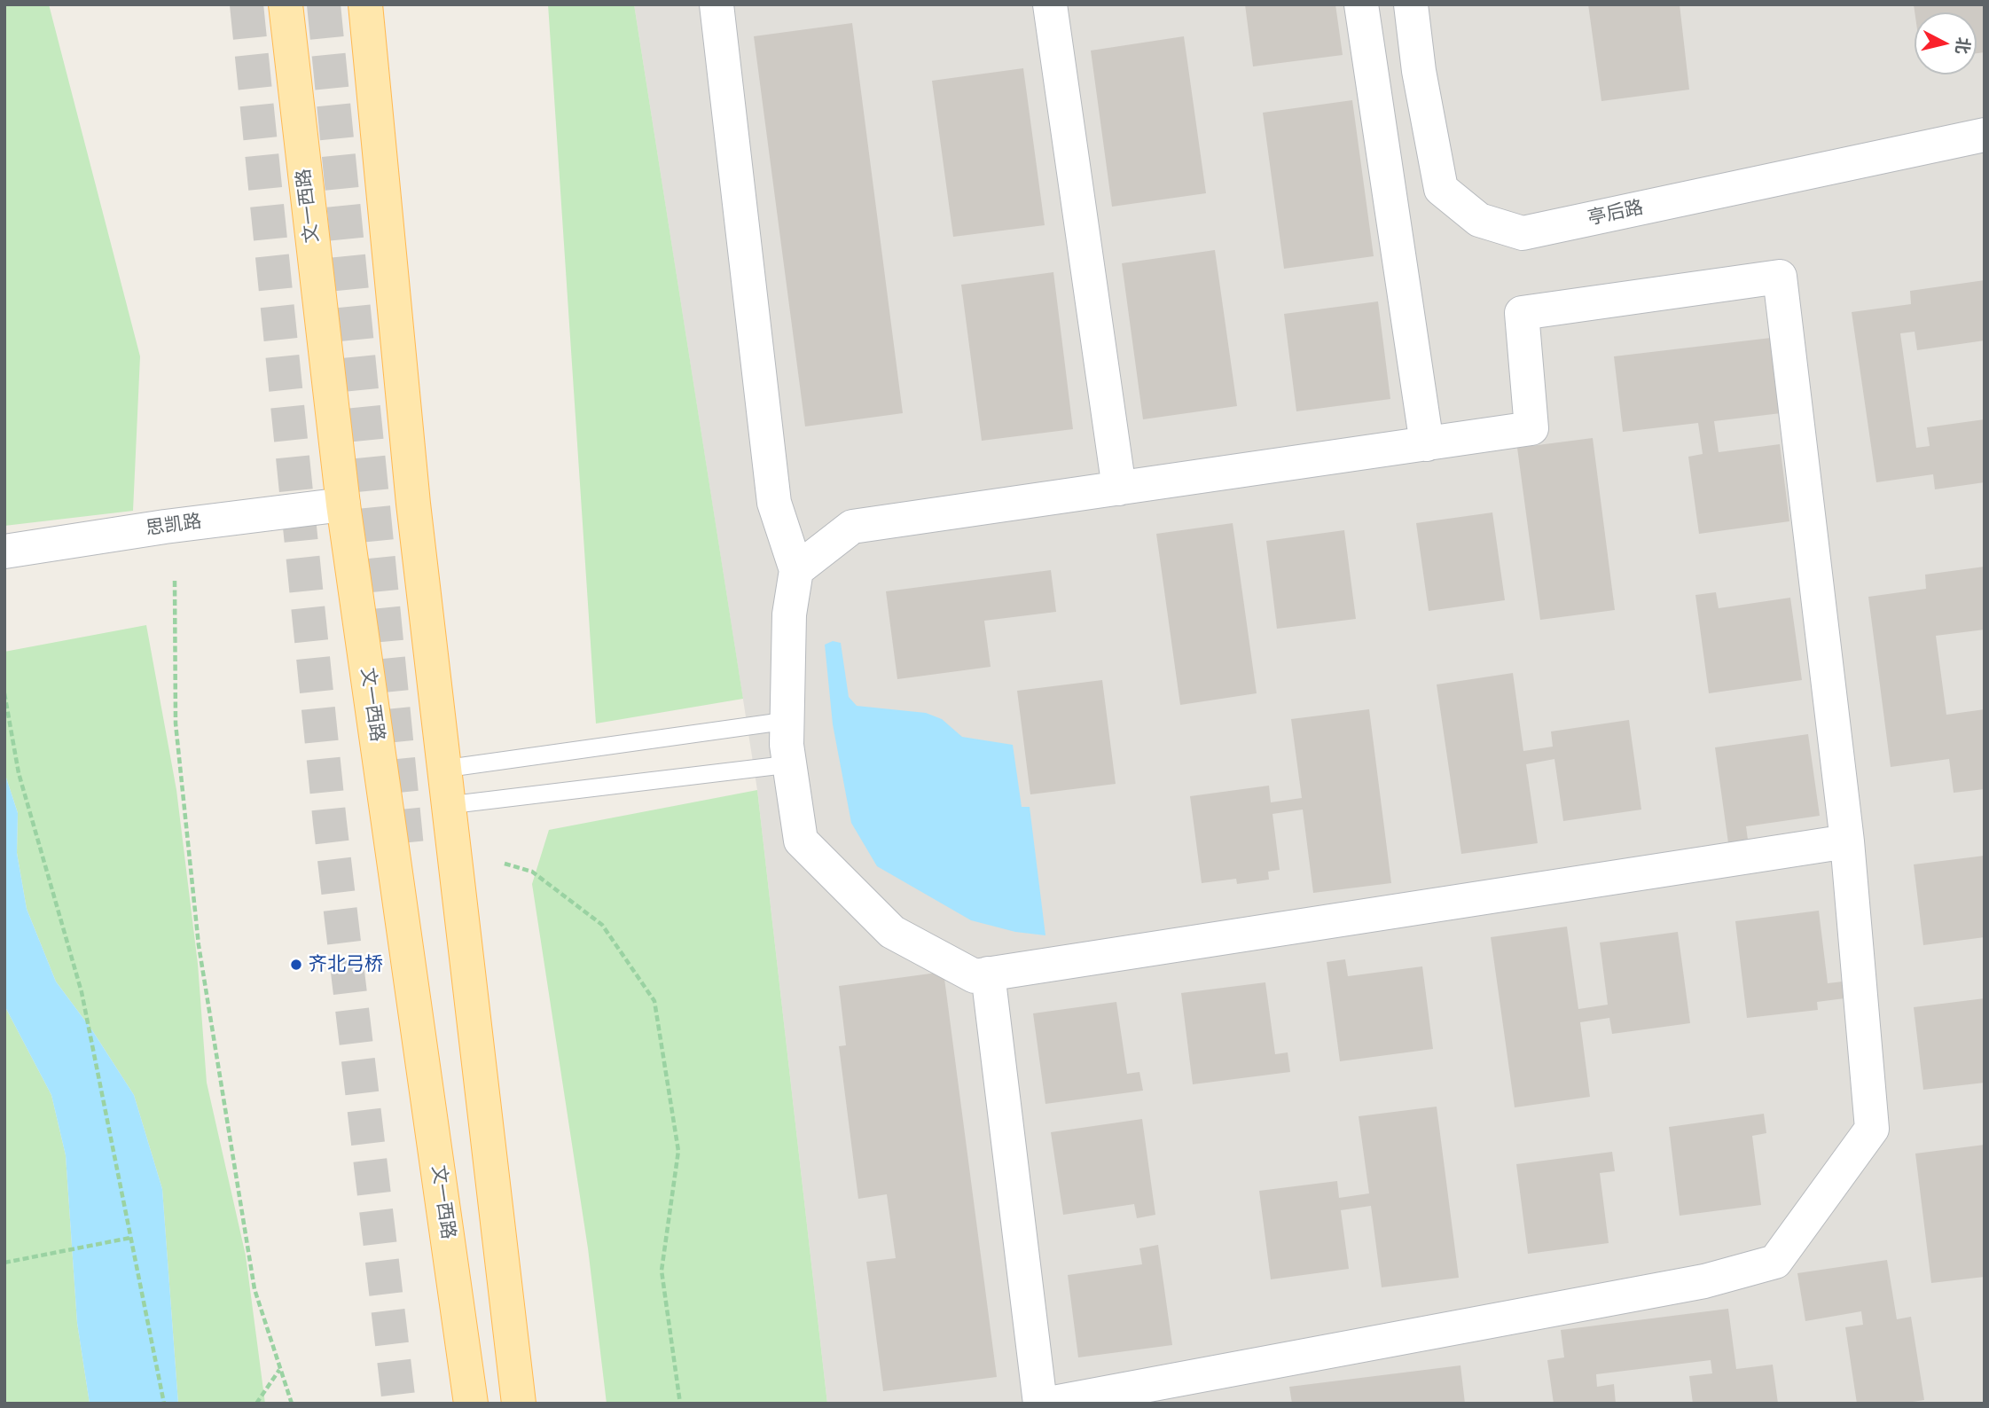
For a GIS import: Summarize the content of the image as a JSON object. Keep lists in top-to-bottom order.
{
  "streets": {
    "main road": ["文一西路"],
    "street": ["亭后路", "思凯路"]
  },
  "crossings": [
    ["文一西路", "思凯路"]
  ],
  "places": ["齐北弓桥"],
  "north": "right"
}
